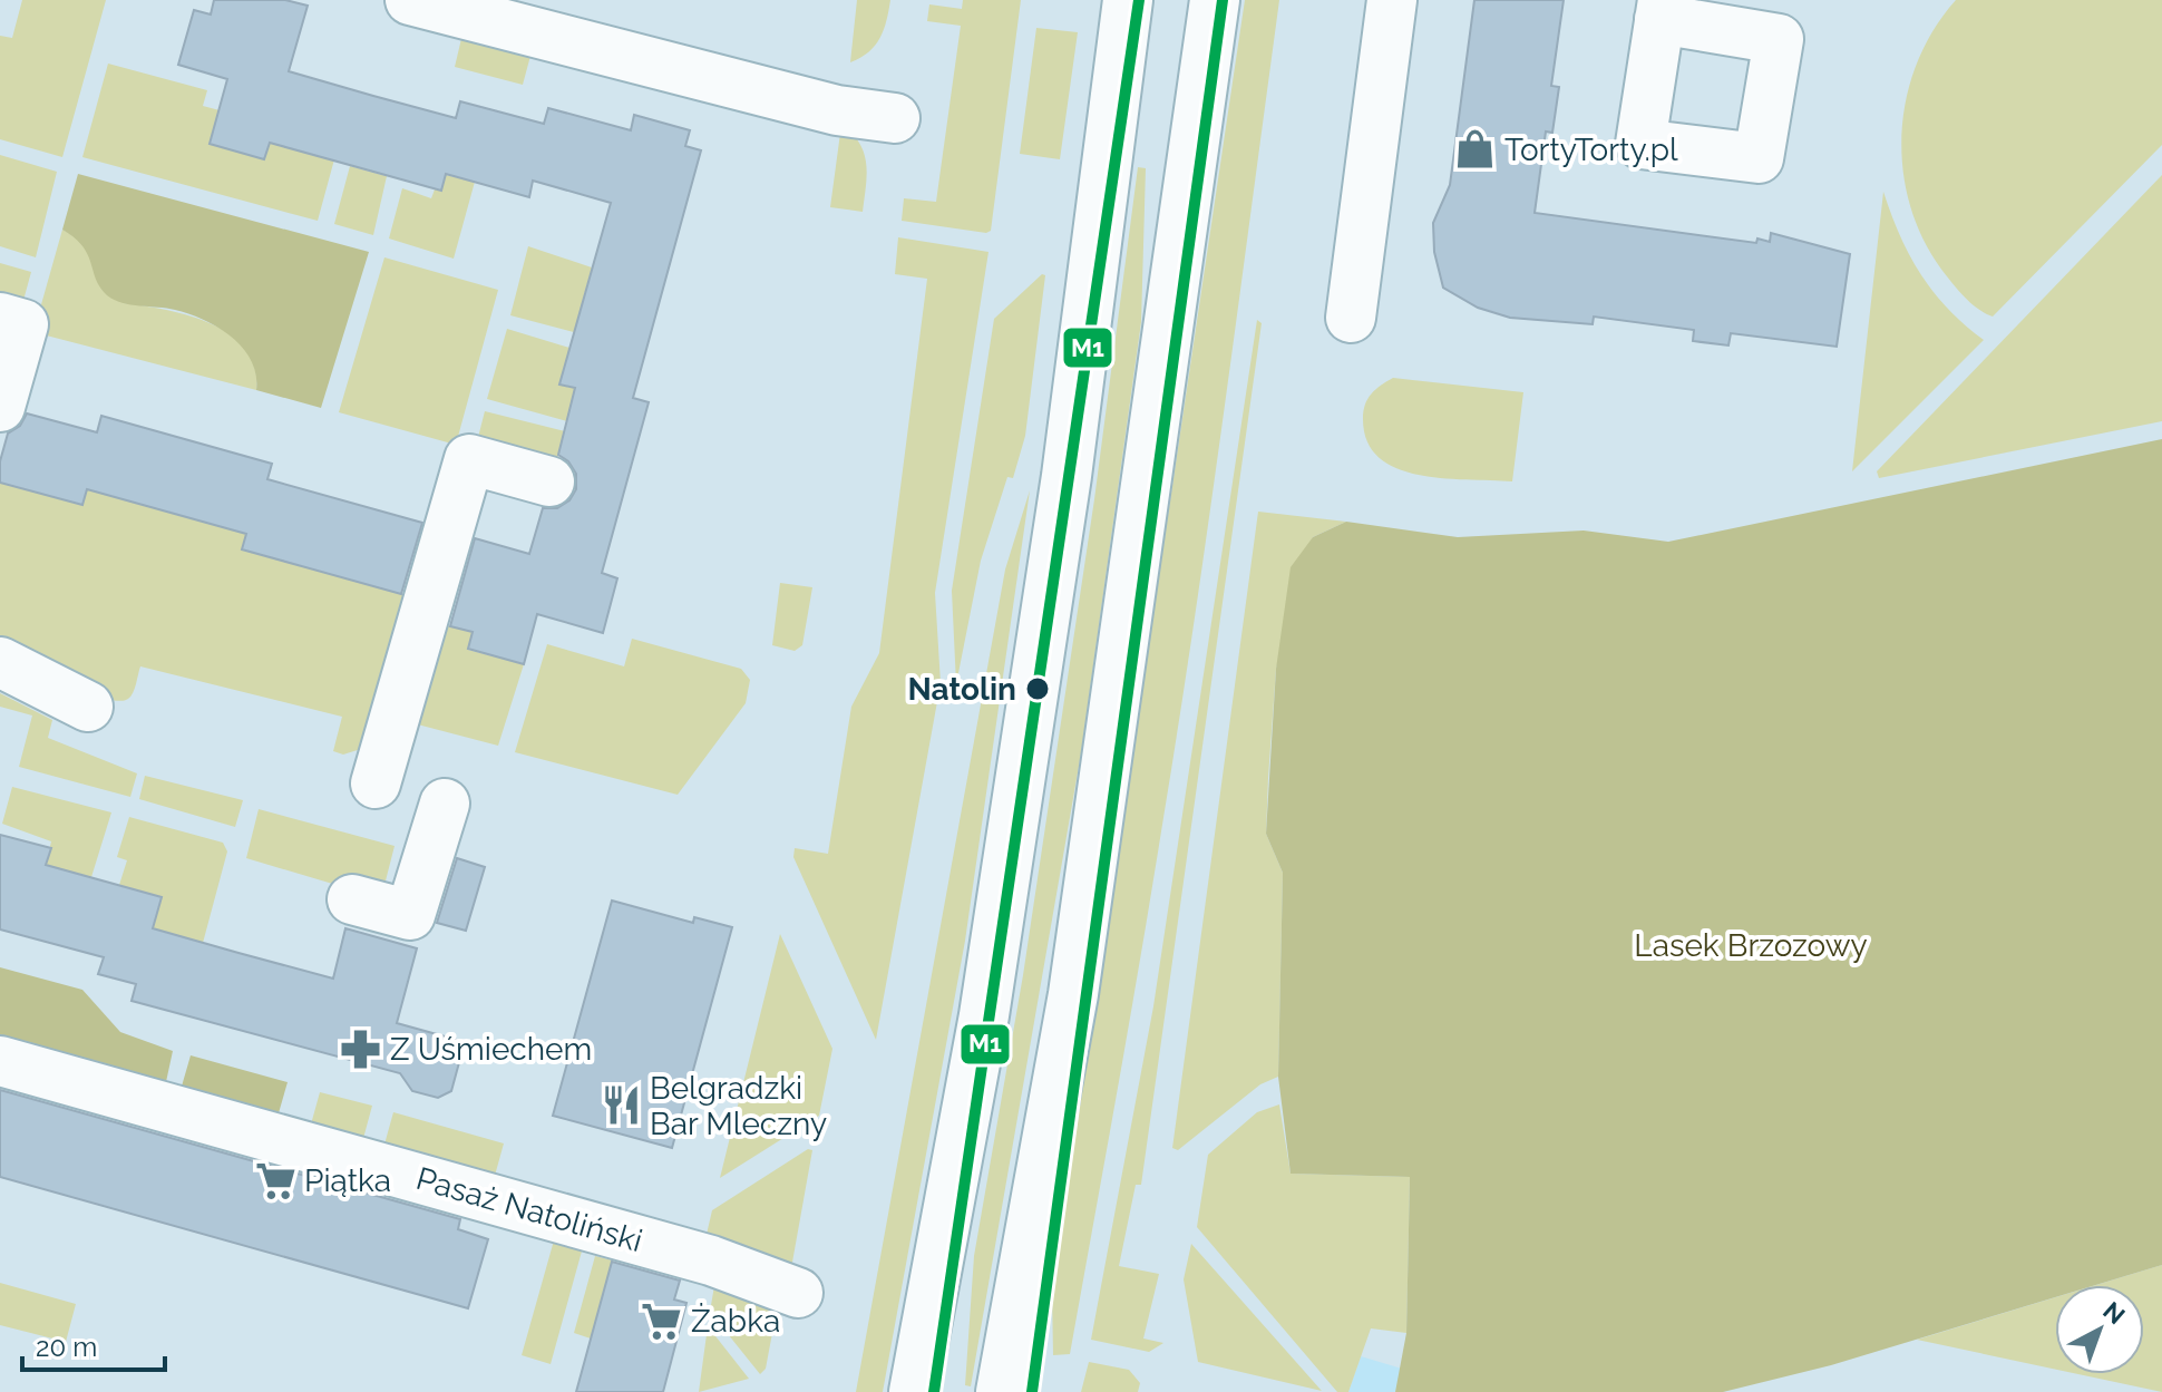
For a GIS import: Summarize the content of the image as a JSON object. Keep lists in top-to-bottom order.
{
  "streets": {
    "street": ["Pasaż Natoliński"]
  },
  "parks": ["Lasek Brzozowy"],
  "places": {
    "shop": ["TortyTorty.pl"],
    "other": ["Natolin"],
    "pharmacy": ["Z Uśmiechem"],
    "restaurant": ["Belgradzki Bar Mleczny"],
    "supermarket": ["Piątka", "Żabka"]
  },
  "lines": ["transit line M1"],
  "scale_bar": "20 m",
  "north": "top right"
}
